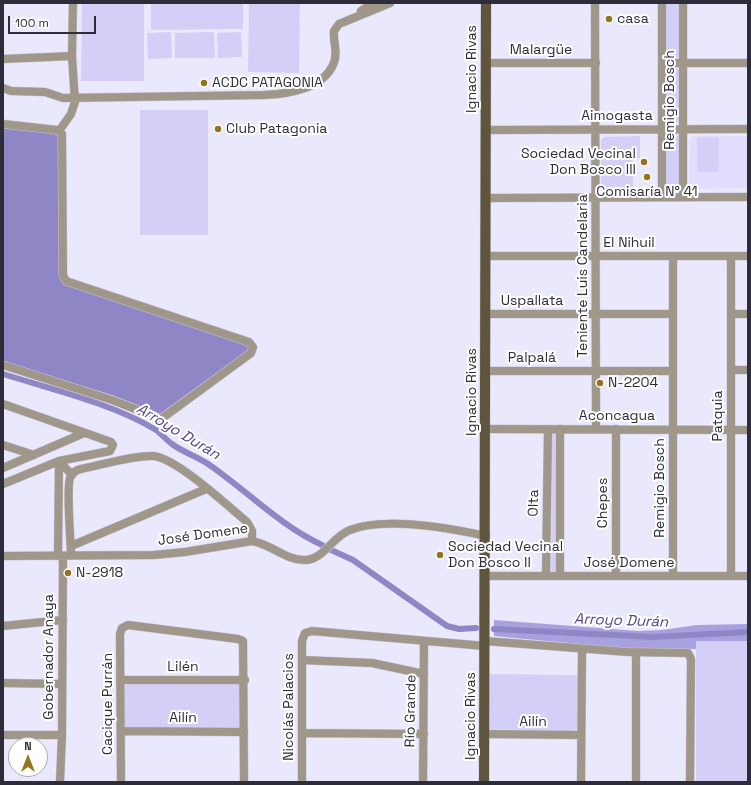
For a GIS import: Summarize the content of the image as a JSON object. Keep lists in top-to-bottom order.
{
  "streets": {
    "main road": ["Ignacio Rivas"],
    "street": [
      "Malargüe",
      "Remigio Bosch",
      "Aimogasta",
      "El Nihuil",
      "Teniente Luis Candelaria",
      "Uspallata",
      "Palpalá",
      "Aconcagua",
      "Patquia",
      "Olta",
      "Chepes",
      "José Domene",
      "Gobernador Anaya",
      "Lilén",
      "Cacique Purrán",
      "Nicolás Palacios",
      "Río Grande",
      "Ailín"
    ]
  },
  "crossings": [
    ["Malargüe", "Ignacio Rivas"],
    ["Malargüe", "Teniente Luis Candelaria"],
    ["Ignacio Rivas", "Aimogasta"],
    ["Ignacio Rivas", "El Nihuil"],
    ["Ignacio Rivas", "Uspallata"],
    ["Ignacio Rivas", "Palpalá"],
    ["Ignacio Rivas", "Aconcagua"],
    ["Ignacio Rivas", "José Domene"],
    ["Ignacio Rivas", "Ailín"],
    ["Remigio Bosch", "Aimogasta"],
    ["Remigio Bosch", "El Nihuil"],
    ["Remigio Bosch", "Uspallata"],
    ["Remigio Bosch", "Palpalá"],
    ["Remigio Bosch", "Aconcagua"],
    ["Remigio Bosch", "José Domene"],
    ["Aimogasta", "Teniente Luis Candelaria"],
    ["El Nihuil", "Teniente Luis Candelaria"],
    ["El Nihuil", "Patquia"],
    ["Teniente Luis Candelaria", "Uspallata"],
    ["Teniente Luis Candelaria", "Palpalá"],
    ["Teniente Luis Candelaria", "Aconcagua"],
    ["Aconcagua", "Patquia"],
    ["Aconcagua", "Olta"],
    ["Aconcagua", "Chepes"],
    ["Patquia", "José Domene"],
    ["Olta", "José Domene"],
    ["Chepes", "José Domene"],
    ["José Domene", "Gobernador Anaya"],
    ["Lilén", "Cacique Purrán"],
    ["Cacique Purrán", "Ailín"],
    ["Nicolás Palacios", "Río Grande"]
  ],
  "water": ["Arroyo Durán"],
  "places": [
    "casa",
    "ACDC PATAGONIA",
    "Club Patagonia",
    "Sociedad Vecinal Don Bosco III",
    "Comisaría N° 41",
    "N-2204",
    "Sociedad Vecinal Don Bosco II",
    "N-2918"
  ],
  "scale_bar": "100 m",
  "north": "top"
}
